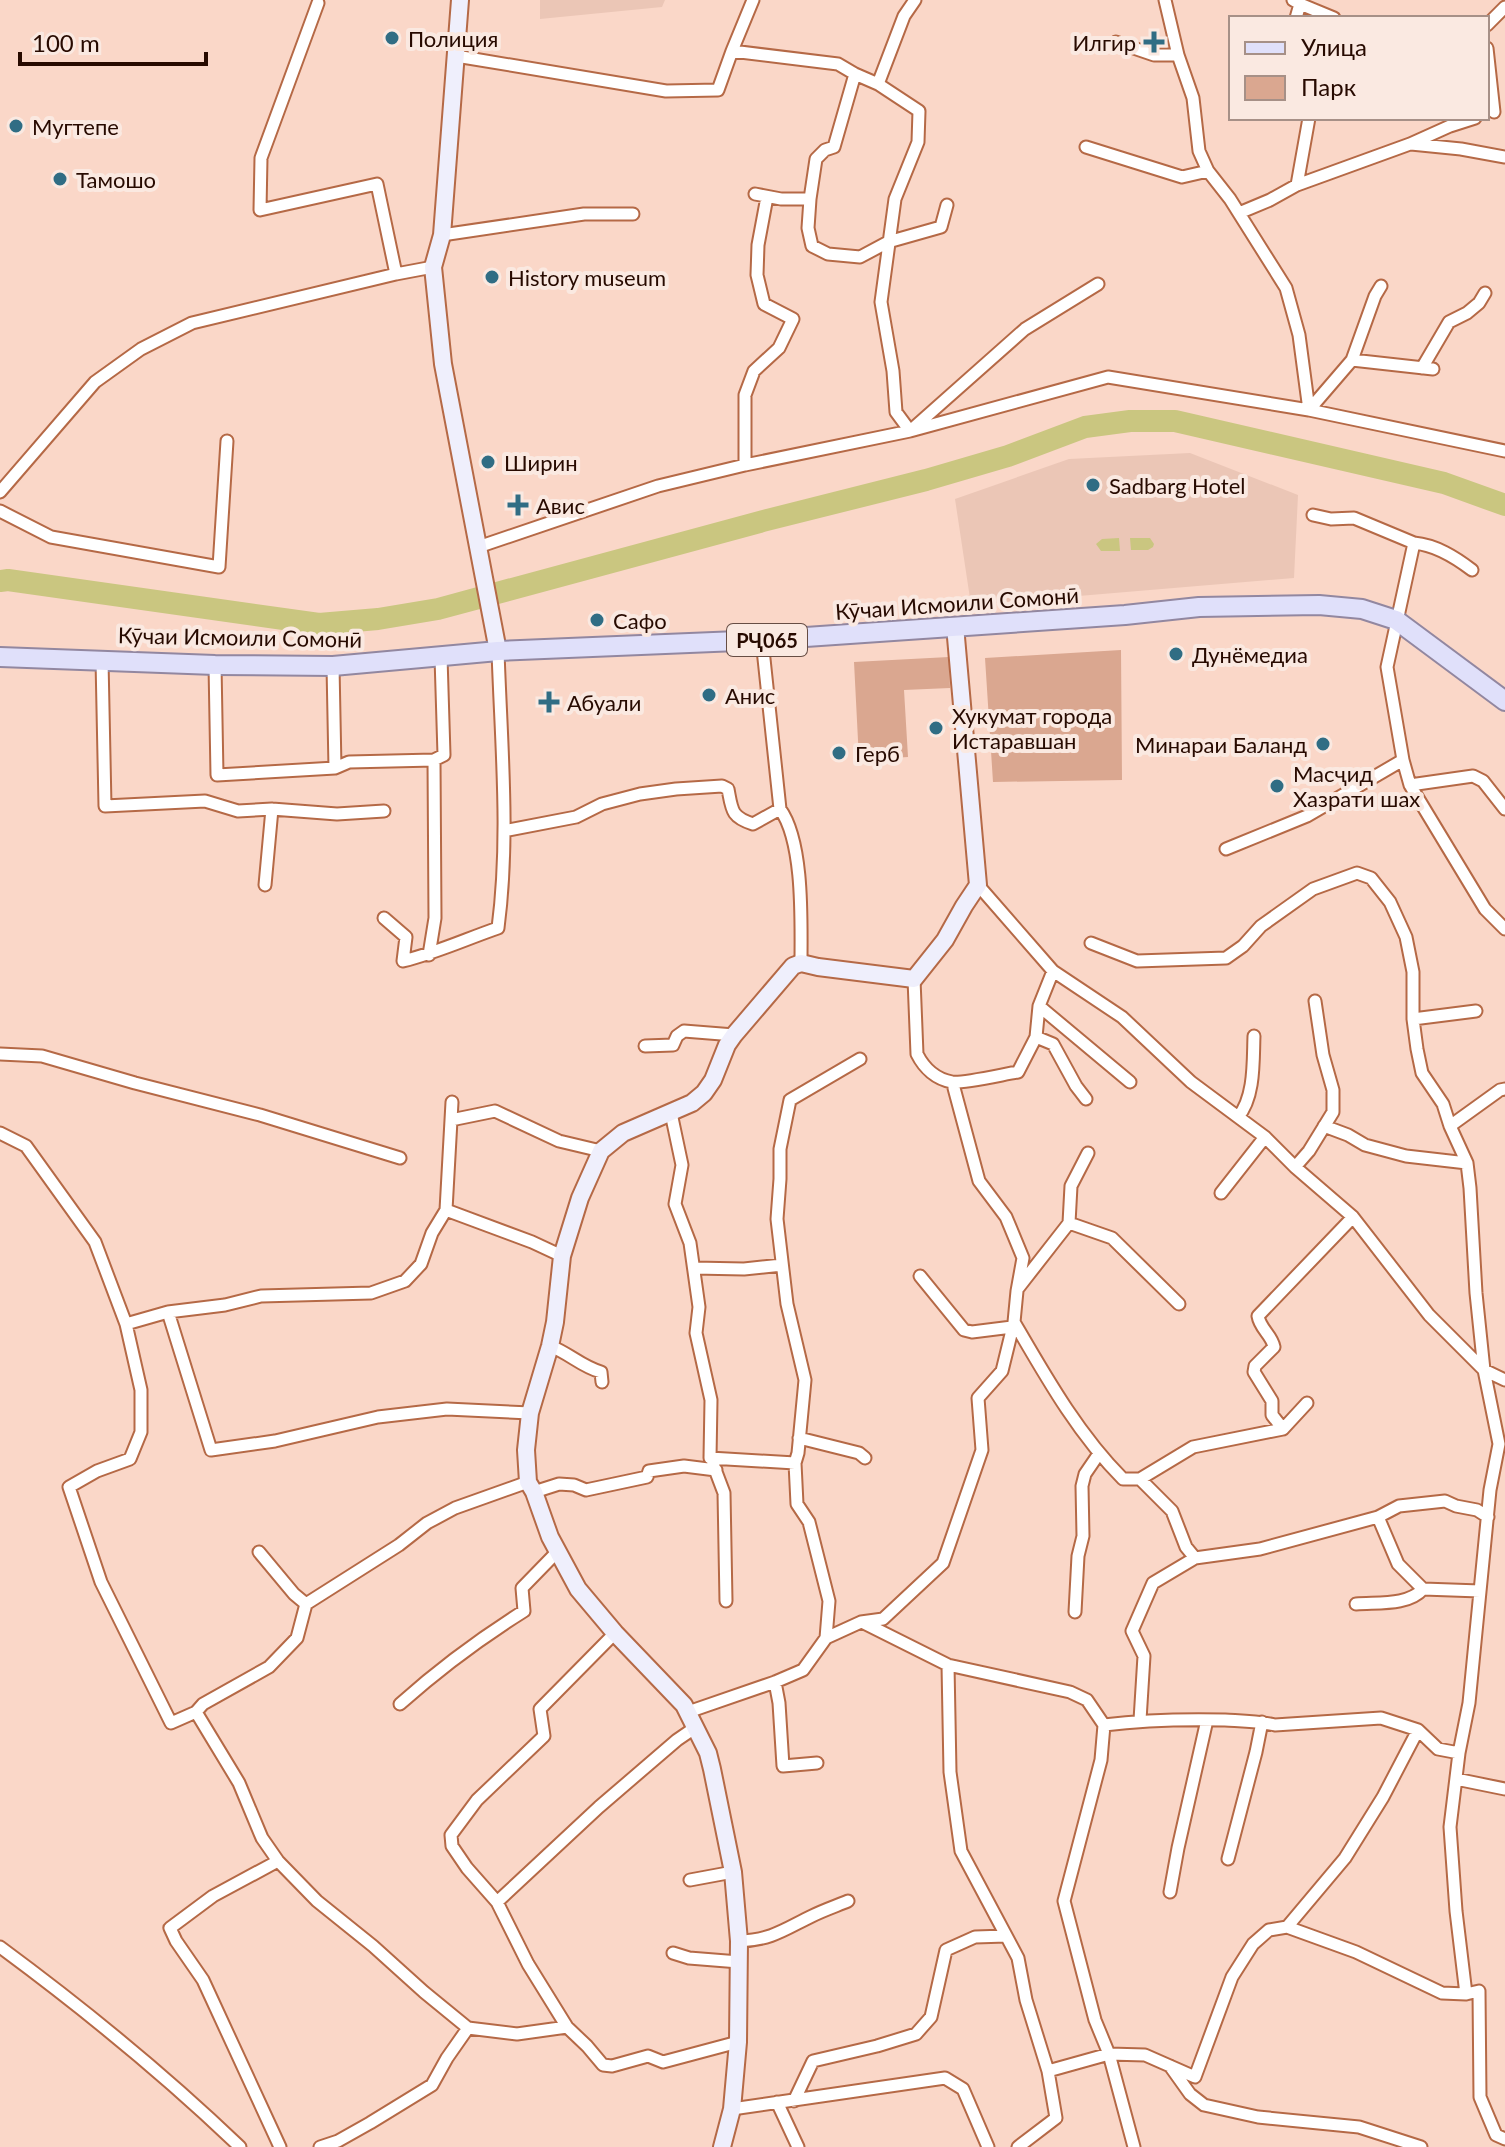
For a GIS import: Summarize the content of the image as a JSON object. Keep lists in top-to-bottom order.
{
  "streets": {
    "main road": ["Кӯчаи Исмоили Сомонӣ", "РҶ065"]
  },
  "places": {
    "other": [
      "Полиция",
      "Мугтепе",
      "Тамошо",
      "History museum",
      "Ширин",
      "Sadbarg Hotel",
      "Сафо",
      "Дунёмедиа",
      "Анис",
      "Хукумат города Истаравшан",
      "Минараи Баланд",
      "Герб",
      "Масҷид Хазрати шах"
    ],
    "health": ["Илгир", "Авис", "Абуали"]
  },
  "legend": ["Улица", "Парк"],
  "scale_bar": "100 m"
}
